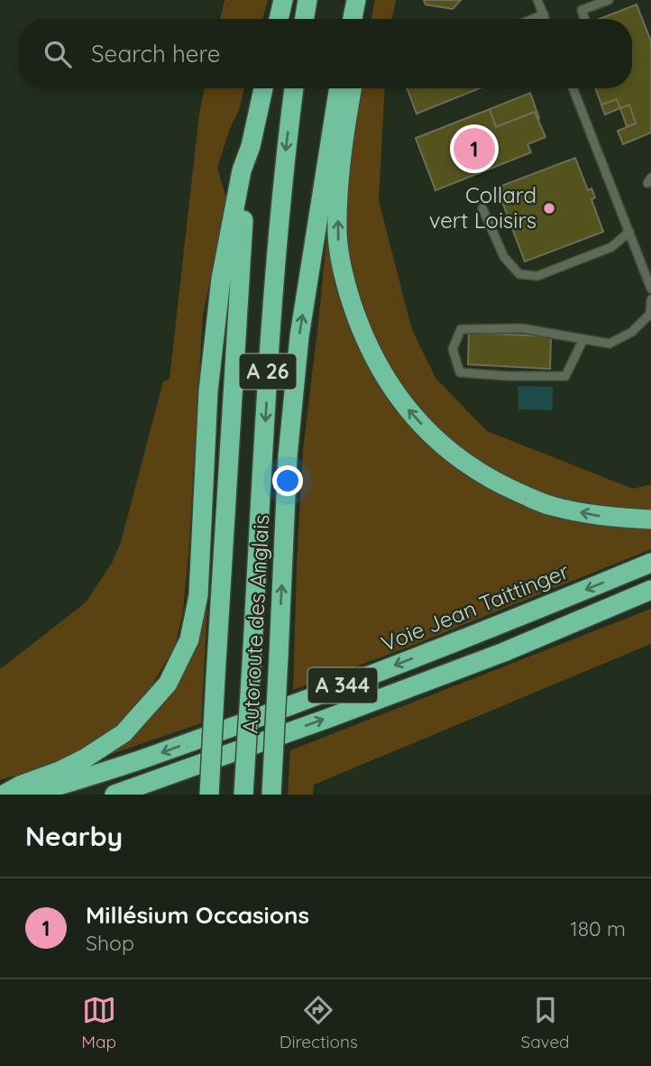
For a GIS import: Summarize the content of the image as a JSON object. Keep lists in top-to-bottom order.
{
  "streets": {
    "highway": [
      "A 26",
      "Voie Jean Taittinger",
      "Autoroute des Anglais",
      "A 344"
    ]
  },
  "places": ["Collard vert Loisirs"],
  "page": {
    "search": "Search here",
    "pins": "1",
    "heading": "Nearby",
    "list": [
      {
        "mark": "1",
        "name": "Millésium Occasions",
        "note": "Shop",
        "value": "180 m"
      }
    ],
    "nav": ["Map", "Directions", "Saved"]
  }
}
